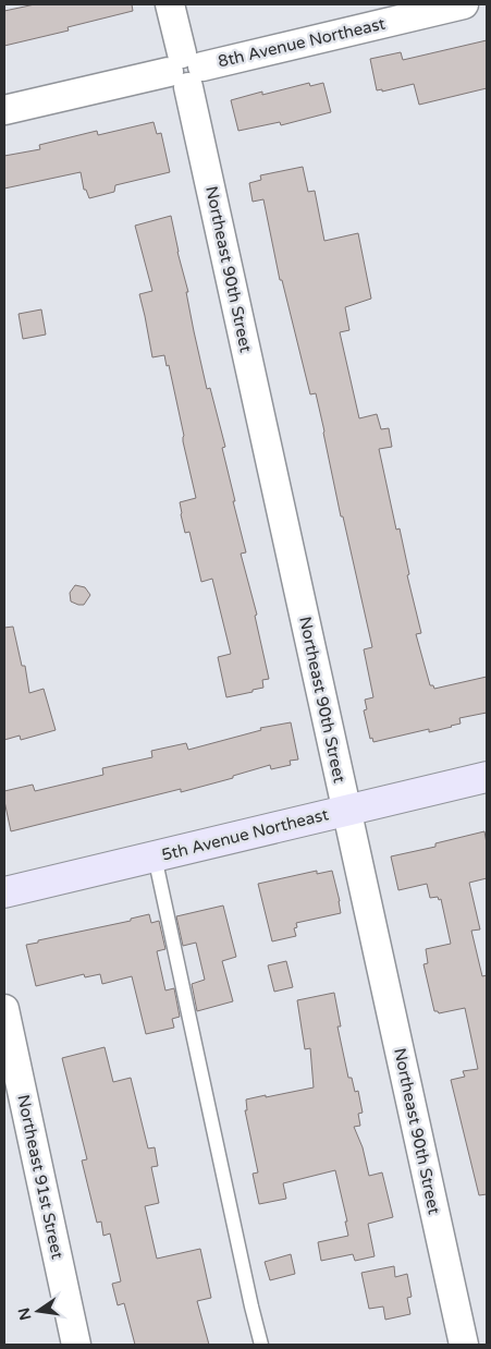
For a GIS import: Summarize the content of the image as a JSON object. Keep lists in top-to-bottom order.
{
  "streets": {
    "main road": ["5th Avenue Northeast"],
    "street": ["8th Avenue Northeast", "Northeast 90th Street", "Northeast 91st Street"]
  },
  "crossings": [
    ["8th Avenue Northeast", "Northeast 90th Street"],
    ["Northeast 90th Street", "5th Avenue Northeast"]
  ],
  "north": "left"
}
